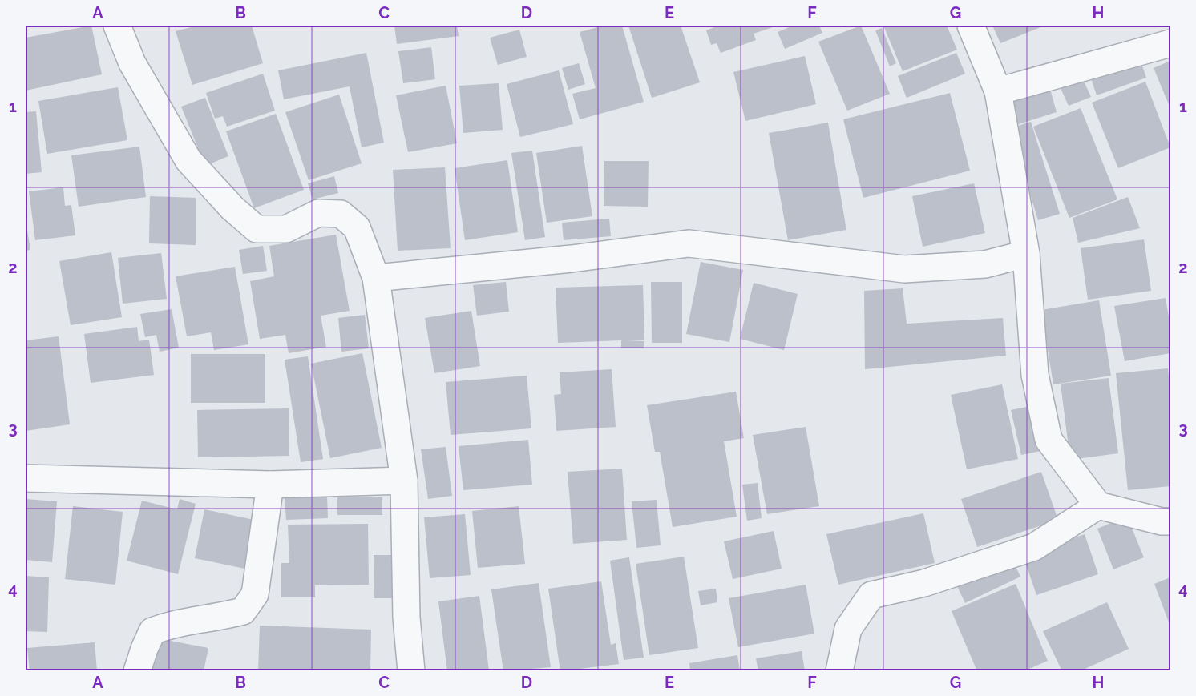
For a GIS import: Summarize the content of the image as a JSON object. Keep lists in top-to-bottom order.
{
  "grid": {
    "columns": [
      "A",
      "B",
      "C",
      "D",
      "E",
      "F",
      "G",
      "H"
    ],
    "rows": [
      "1",
      "2",
      "3",
      "4"
    ]
  }
}
